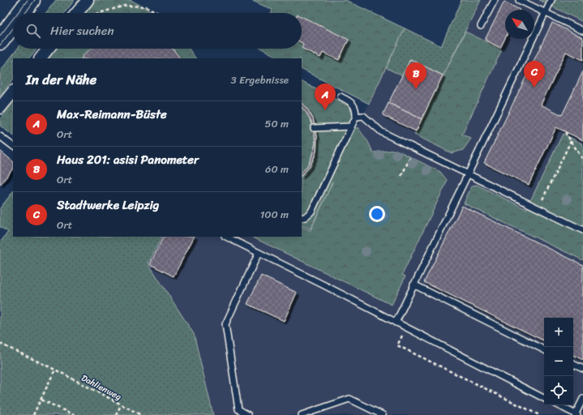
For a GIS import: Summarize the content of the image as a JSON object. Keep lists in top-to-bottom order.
{
  "streets": {
    "path": ["Dahlienweg"]
  },
  "north": "top left",
  "page": {
    "search": "Hier suchen",
    "heading": ["In der Nähe", "3 Ergebnisse"],
    "pins": ["C", "B", "A"],
    "list": [
      {
        "mark": "A",
        "name": "Max-Reimann-Büste",
        "note": "Ort",
        "value": "50 m"
      },
      {
        "mark": "B",
        "name": "Haus 201: asisi Panometer",
        "note": "Ort",
        "value": "60 m"
      },
      {
        "mark": "C",
        "name": "Stadtwerke Leipzig",
        "note": "Ort",
        "value": "100 m"
      }
    ],
    "map_buttons": ["+", "−"]
  }
}
